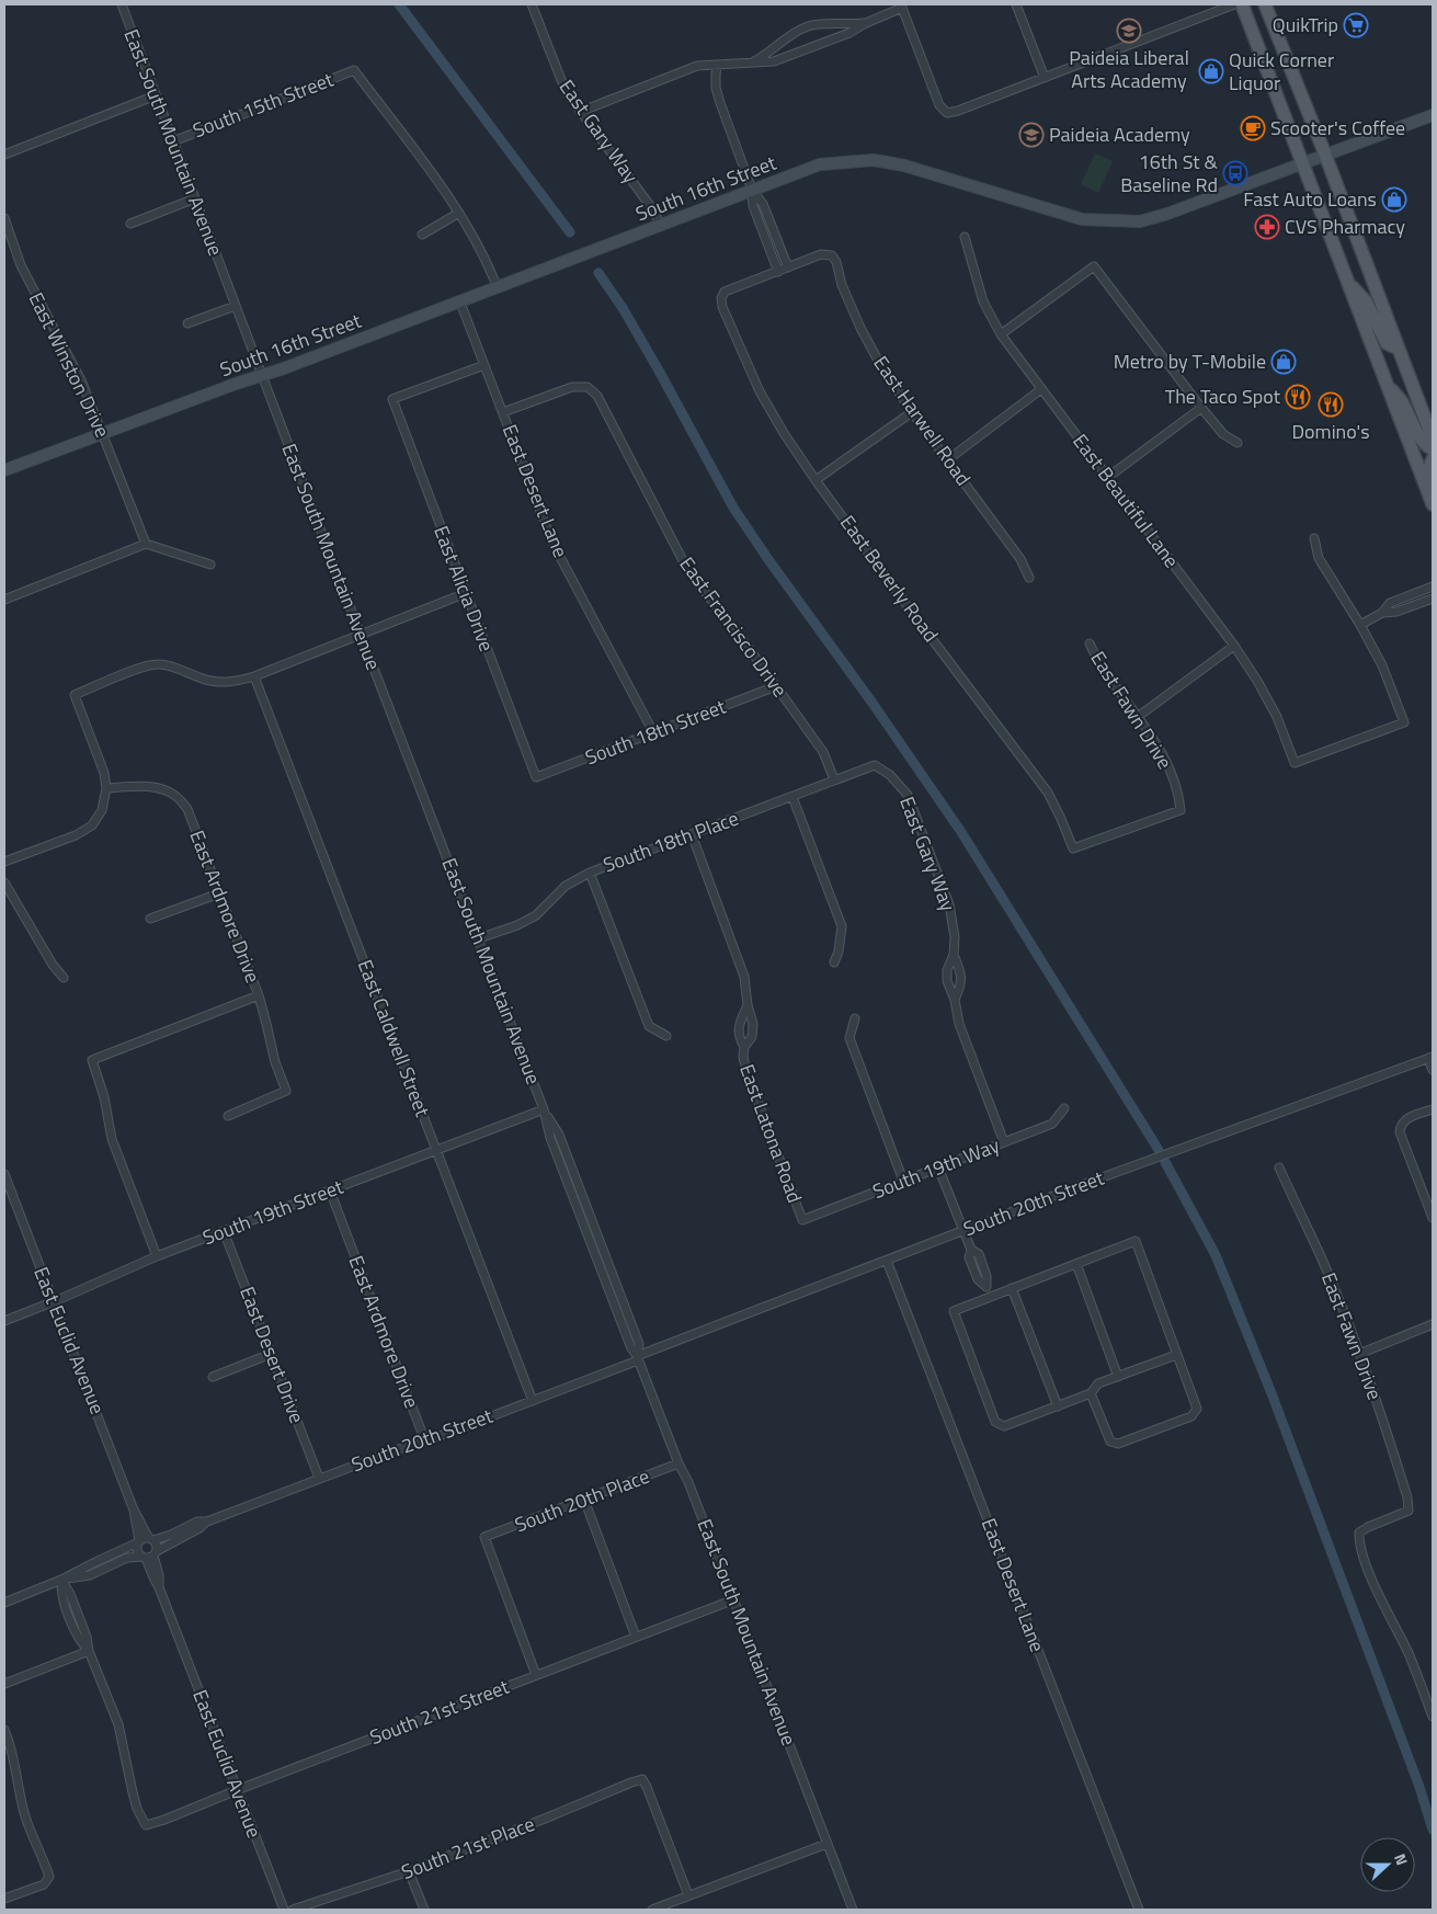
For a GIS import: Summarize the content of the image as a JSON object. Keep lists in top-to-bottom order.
{
  "streets": {
    "main road": ["South 16th Street"],
    "street": [
      "South 15th Street",
      "East Gary Way",
      "East South Mountain Avenue",
      "East Winston Drive",
      "East Harwell Road",
      "East Desert Lane",
      "East Beautiful Lane",
      "East Beverly Road",
      "East Alicia Drive",
      "East Francisco Drive",
      "East Fawn Drive",
      "South 18th Street",
      "South 18th Place",
      "East Ardmore Drive",
      "East Caldwell Street",
      "East Latona Road",
      "South 19th Way",
      "South 20th Street",
      "South 19th Street",
      "East Euclid Avenue",
      "East Desert Drive",
      "South 20th Place",
      "South 21st Street",
      "South 21st Place"
    ]
  },
  "crossings": [
    ["South 15th Street", "East South Mountain Avenue"],
    ["East Gary Way", "South 16th Street"],
    ["East Gary Way", "South 18th Place"],
    ["East Gary Way", "South 19th Way"],
    ["East South Mountain Avenue", "South 16th Street"],
    ["East South Mountain Avenue", "South 18th Place"],
    ["East South Mountain Avenue", "South 20th Street"],
    ["East South Mountain Avenue", "South 19th Street"],
    ["East South Mountain Avenue", "South 20th Place"],
    ["East South Mountain Avenue", "South 21st Street"],
    ["South 16th Street", "East Winston Drive"],
    ["South 16th Street", "East Desert Lane"],
    ["East Desert Lane", "East Alicia Drive"],
    ["East Desert Lane", "East Francisco Drive"],
    ["East Desert Lane", "South 18th Street"],
    ["East Desert Lane", "South 20th Street"],
    ["East Beverly Road", "East Fawn Drive"],
    ["East Alicia Drive", "South 18th Street"],
    ["East Francisco Drive", "South 18th Street"],
    ["East Francisco Drive", "South 18th Place"],
    ["South 18th Place", "East Latona Road"],
    ["East Ardmore Drive", "South 20th Street"],
    ["East Ardmore Drive", "South 19th Street"],
    ["East Caldwell Street", "South 20th Street"],
    ["East Caldwell Street", "South 19th Street"],
    ["East Latona Road", "South 19th Way"],
    ["South 20th Street", "East Euclid Avenue"],
    ["South 20th Street", "East Desert Drive"],
    ["South 19th Street", "East Euclid Avenue"],
    ["South 19th Street", "East Desert Drive"],
    ["East Euclid Avenue", "South 21st Street"],
    ["South 20th Place", "South 21st Street"]
  ],
  "places": {
    "supermarket": ["QuikTrip"],
    "school or university": ["Paideia Liberal Arts Academy", "Paideia Academy"],
    "shop": ["Quick Corner Liquor", "Fast Auto Loans", "Metro by T-Mobile"],
    "cafe": ["Scooter's Coffee"],
    "bus stop": ["16th St & Baseline Rd"],
    "pharmacy": ["CVS Pharmacy"],
    "restaurant": ["The Taco Spot", "Domino's"]
  },
  "north": "right"
}
